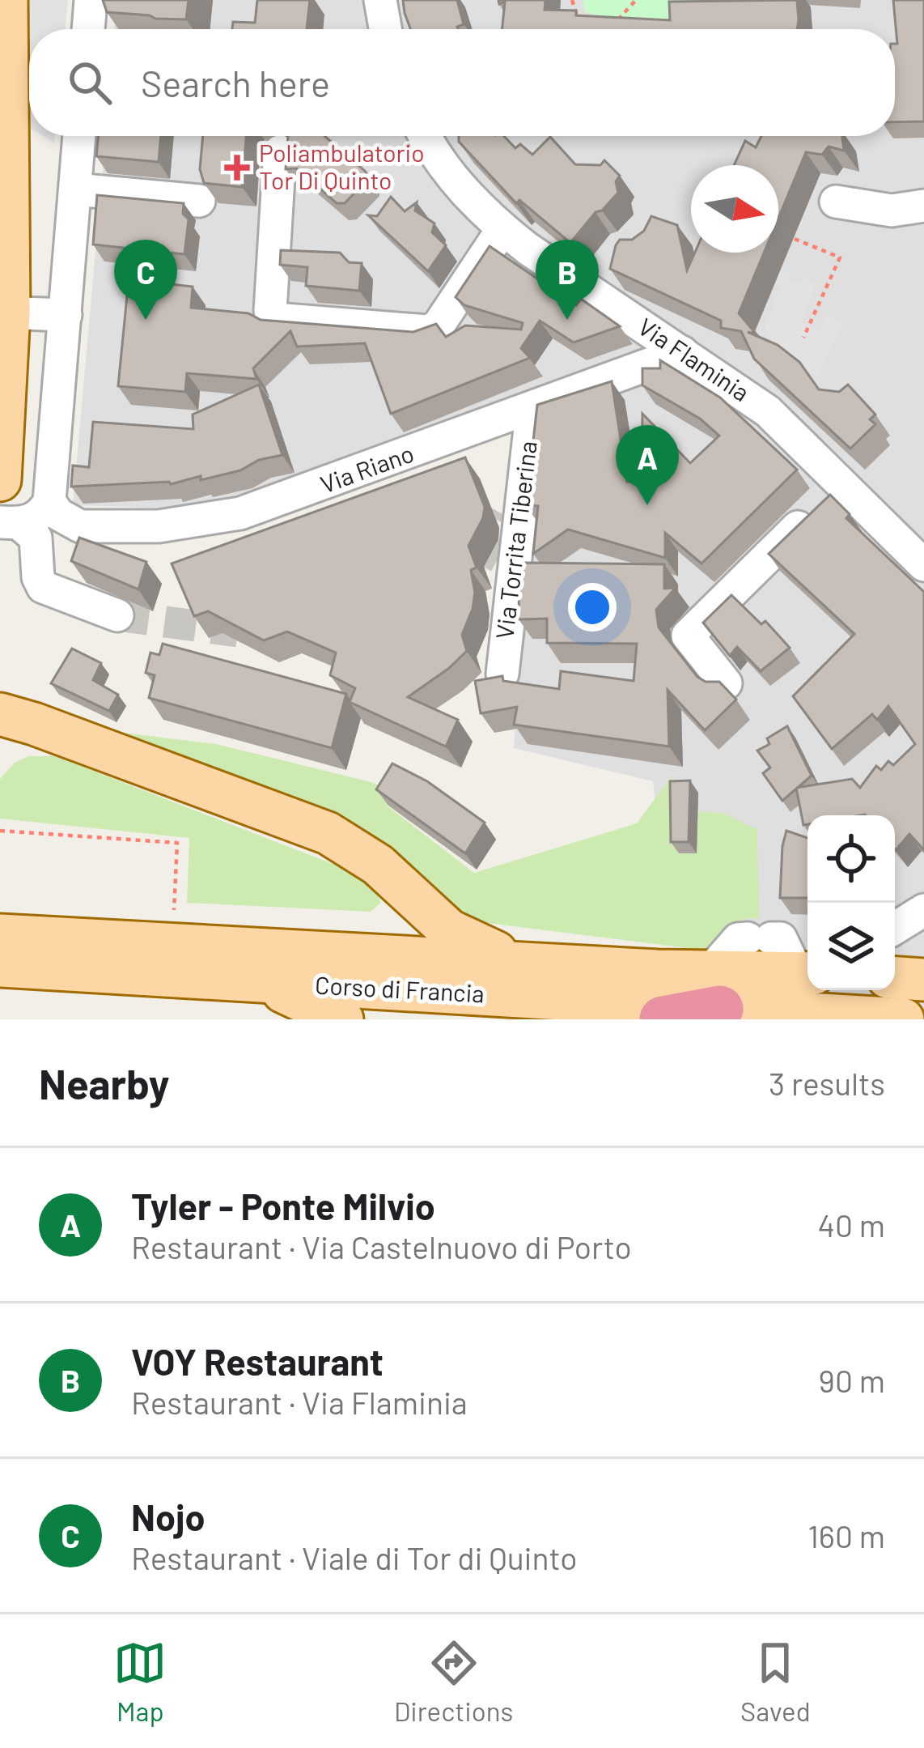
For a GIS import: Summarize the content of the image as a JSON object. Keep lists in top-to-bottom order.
{
  "streets": {
    "main road": ["Corso di Francia"],
    "street": ["Via Flaminia", "Via Riano", "Via Torrita Tiberina"]
  },
  "crossings": [
    ["Via Flaminia", "Via Riano"],
    ["Via Riano", "Via Torrita Tiberina"]
  ],
  "places": {
    "health": ["Poliambulatorio Tor Di Quinto"]
  },
  "north": "right",
  "page": {
    "search": "Search here",
    "pins": ["B", "C", "A"],
    "heading": ["Nearby", "3 results"],
    "list": [
      {
        "mark": "A",
        "name": "Tyler - Ponte Milvio",
        "note": "Restaurant · Via Castelnuovo di Porto",
        "value": "40 m"
      },
      {
        "mark": "B",
        "name": "VOY Restaurant",
        "note": "Restaurant · Via Flaminia",
        "value": "90 m"
      },
      {
        "mark": "C",
        "name": "Nojo",
        "note": "Restaurant · Viale di Tor di Quinto",
        "value": "160 m"
      }
    ],
    "nav": ["Map", "Directions", "Saved"]
  }
}
